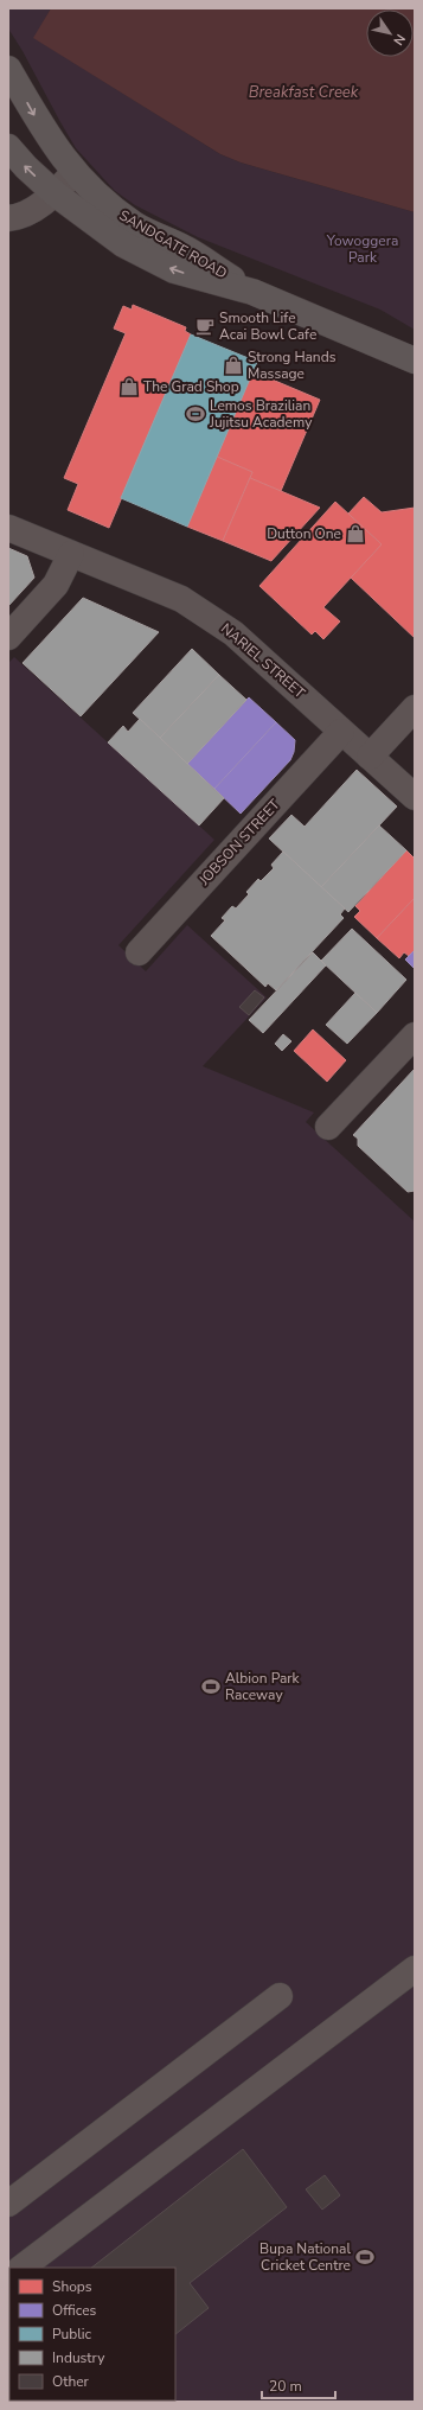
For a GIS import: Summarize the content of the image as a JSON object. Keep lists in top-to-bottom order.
{
  "streets": {
    "main road": ["SANDGATE ROAD"],
    "street": ["NARIEL STREET", "JOBSON STREET"]
  },
  "crossings": [
    ["NARIEL STREET", "JOBSON STREET"]
  ],
  "water": ["Breakfast Creek"],
  "parks": ["Yowoggera Park"],
  "places": {
    "cafe": ["Smooth Life Acai Bowl Cafe"],
    "shop": ["Strong Hands Massage", "The Grad Shop", "Dutton One"],
    "sports": ["Lemos Brazilian Jujitsu Academy", "Albion Park Raceway", "Bupa National Cricket Centre"]
  },
  "legend": [
    "Shops",
    "Offices",
    "Public",
    "Industry",
    "Other"
  ],
  "scale_bar": "20 m",
  "north": "bottom right"
}
